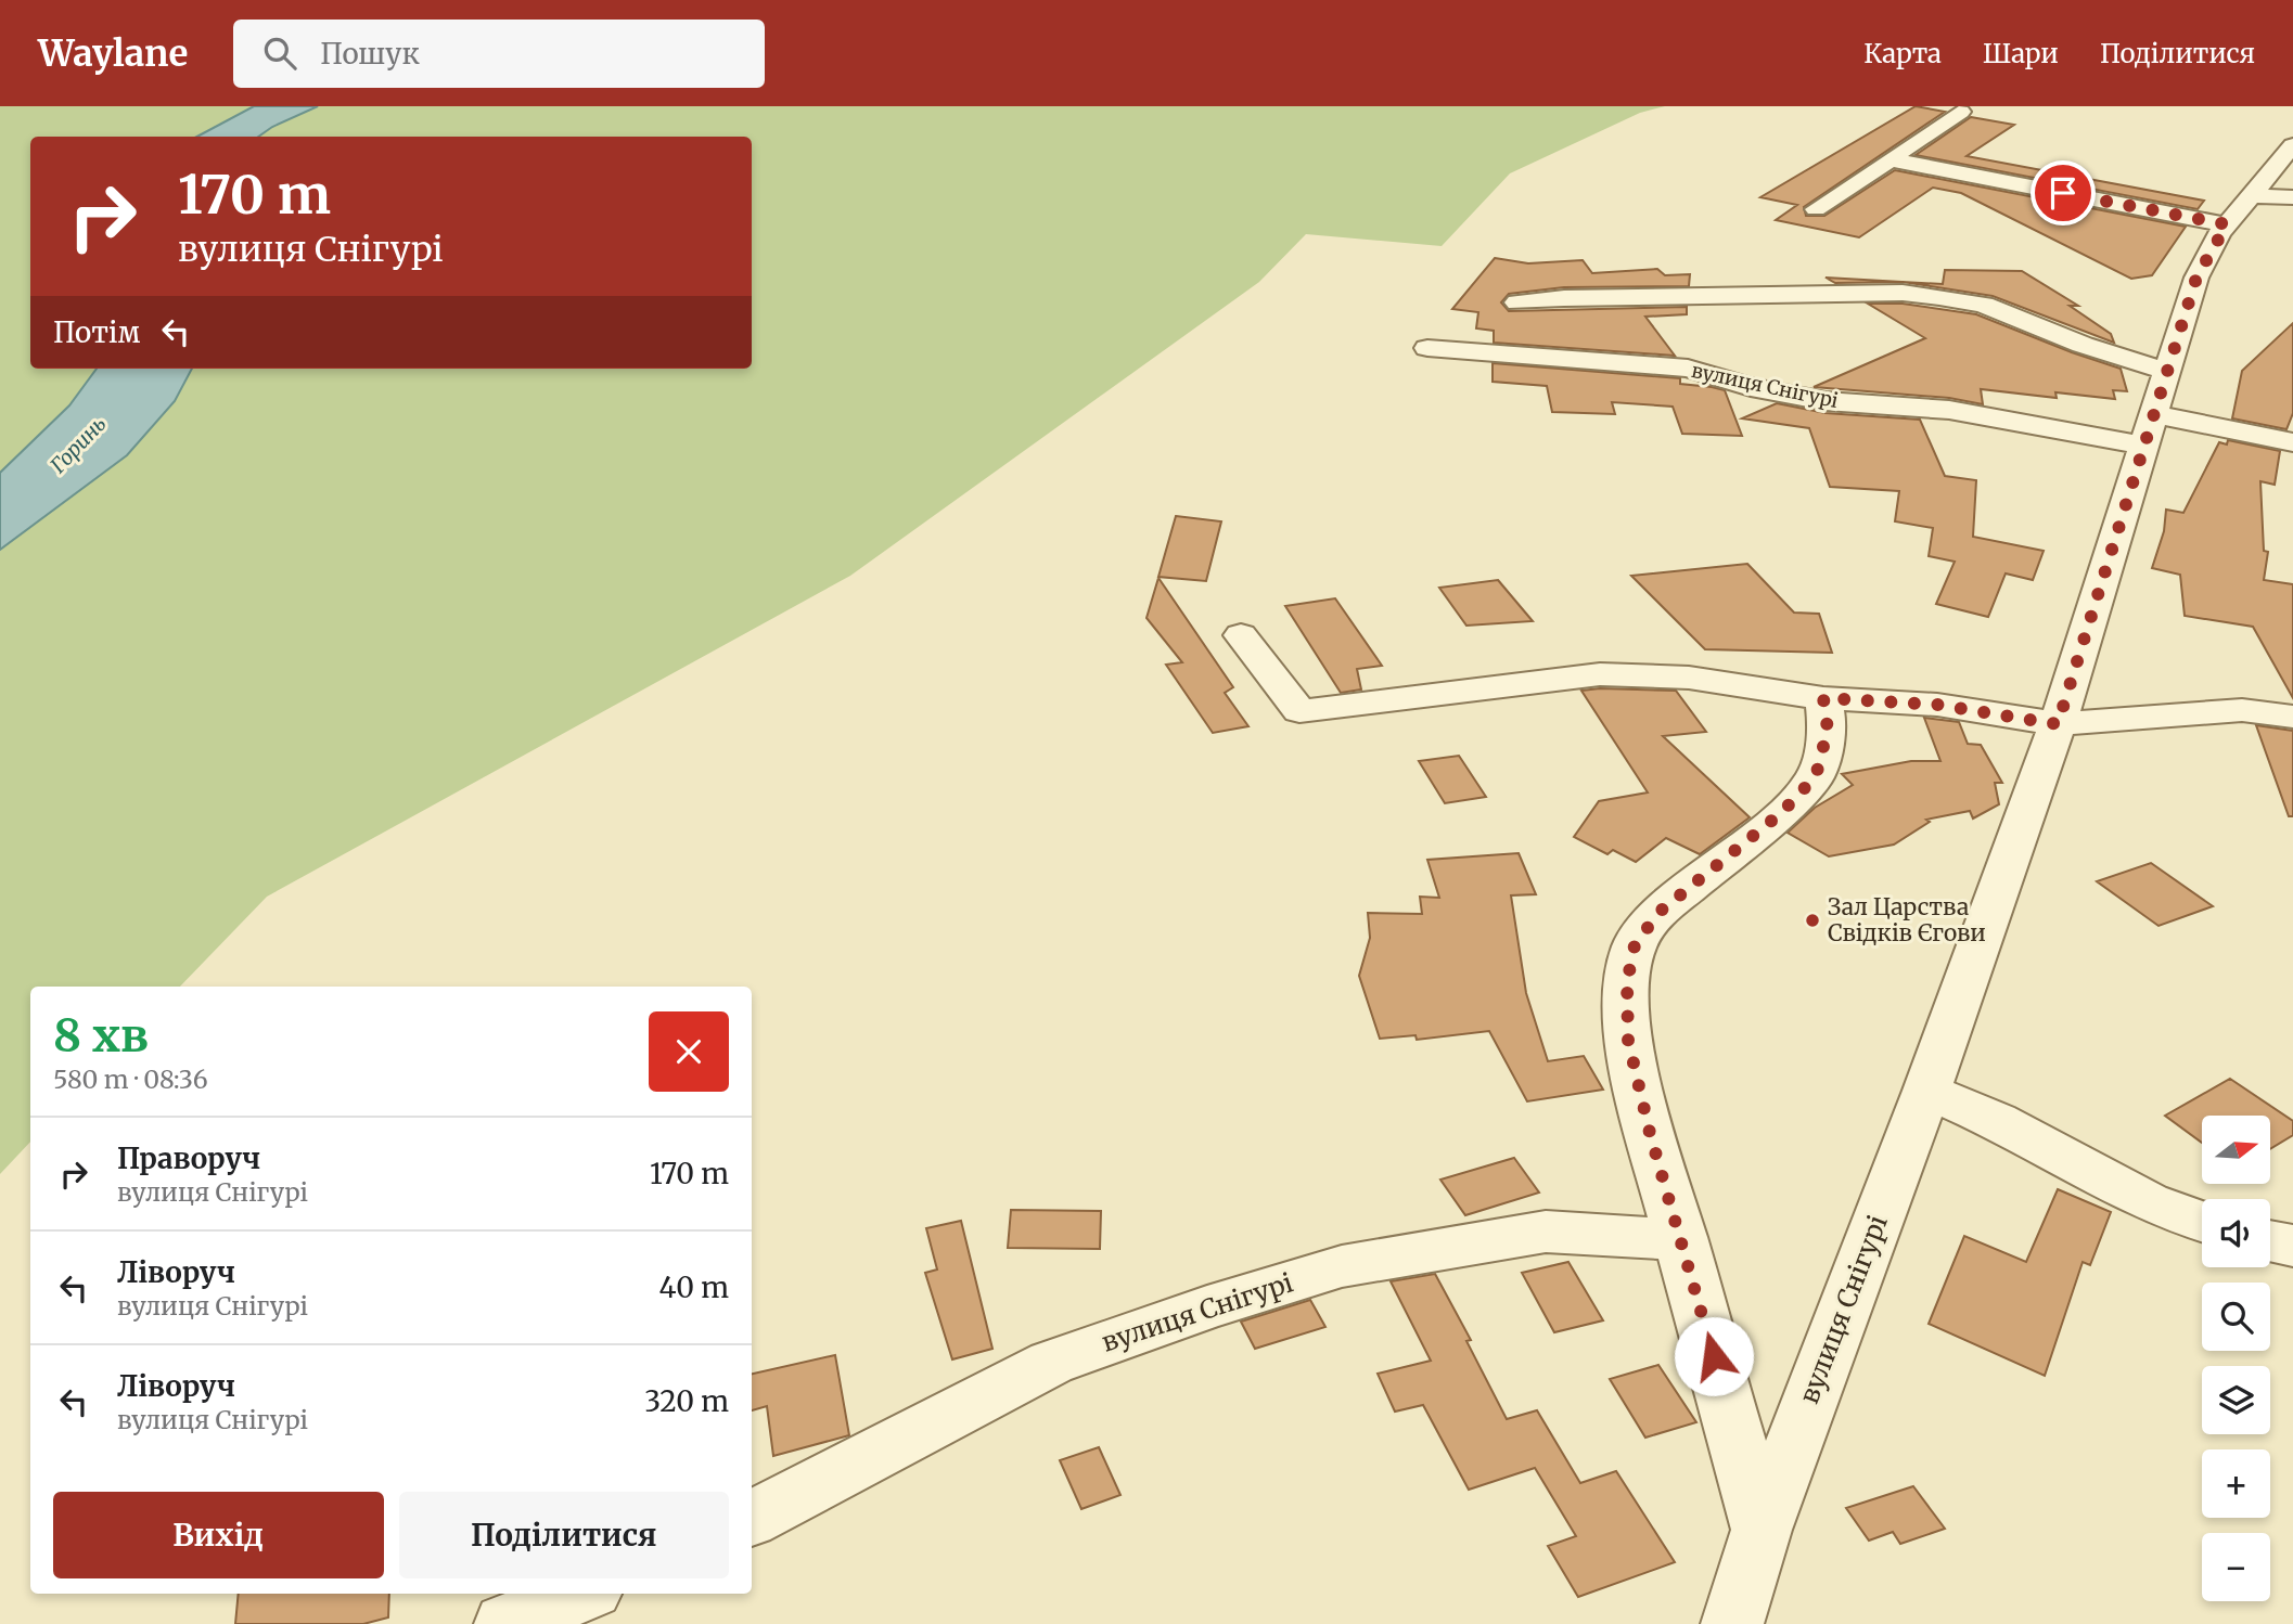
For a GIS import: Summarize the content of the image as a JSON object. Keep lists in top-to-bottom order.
{
  "streets": {
    "street": ["вулиця Снігурі"]
  },
  "water": ["Горинь"],
  "places": ["Зал Царства Свідків Єгови"],
  "north": "right",
  "page": {
    "header": "Waylane",
    "search": "Пошук",
    "nav": ["Карта", "Шари", "Поділитися"],
    "turn": ["170 m", "вулиця Снігурі"],
    "then": "Потім",
    "heading": ["8 хв", "580 m · 08:36"],
    "map_buttons": ["+", "−"],
    "list": [
      {
        "name": "Праворуч",
        "note": "вулиця Снігурі",
        "value": "170 m"
      },
      {
        "name": "Ліворуч",
        "note": "вулиця Снігурі",
        "value": "40 m"
      },
      {
        "name": "Ліворуч",
        "note": "вулиця Снігурі",
        "value": "320 m"
      }
    ],
    "buttons": ["Вихід", "Поділитися"]
  }
}
